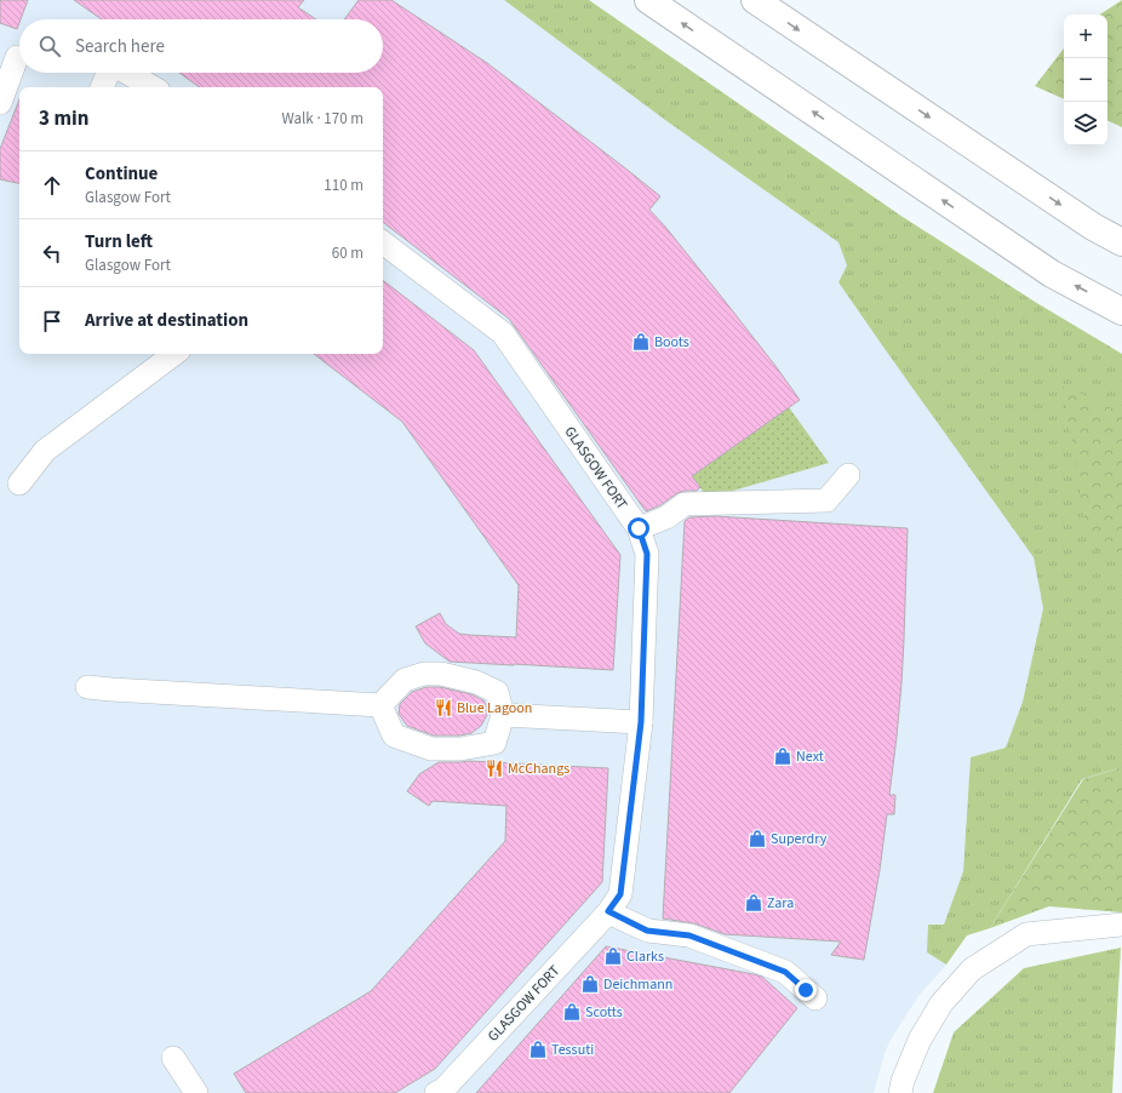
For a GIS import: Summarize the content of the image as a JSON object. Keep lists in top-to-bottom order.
{
  "streets": {
    "street": ["GLASGOW FORT"]
  },
  "places": {
    "shop": [
      "Boots",
      "Next",
      "Superdry",
      "Zara",
      "Clarks",
      "Deichmann",
      "Scotts",
      "Tessuti"
    ],
    "restaurant": ["Blue Lagoon", "McChangs"]
  },
  "page": {
    "map_buttons": ["+", "−"],
    "search": "Search here",
    "heading": ["3 min", "Walk · 170 m"],
    "list": [
      ["Continue", "Glasgow Fort", "110 m"],
      ["Turn left", "Glasgow Fort", "60 m"],
      "Arrive at destination"
    ]
  }
}
